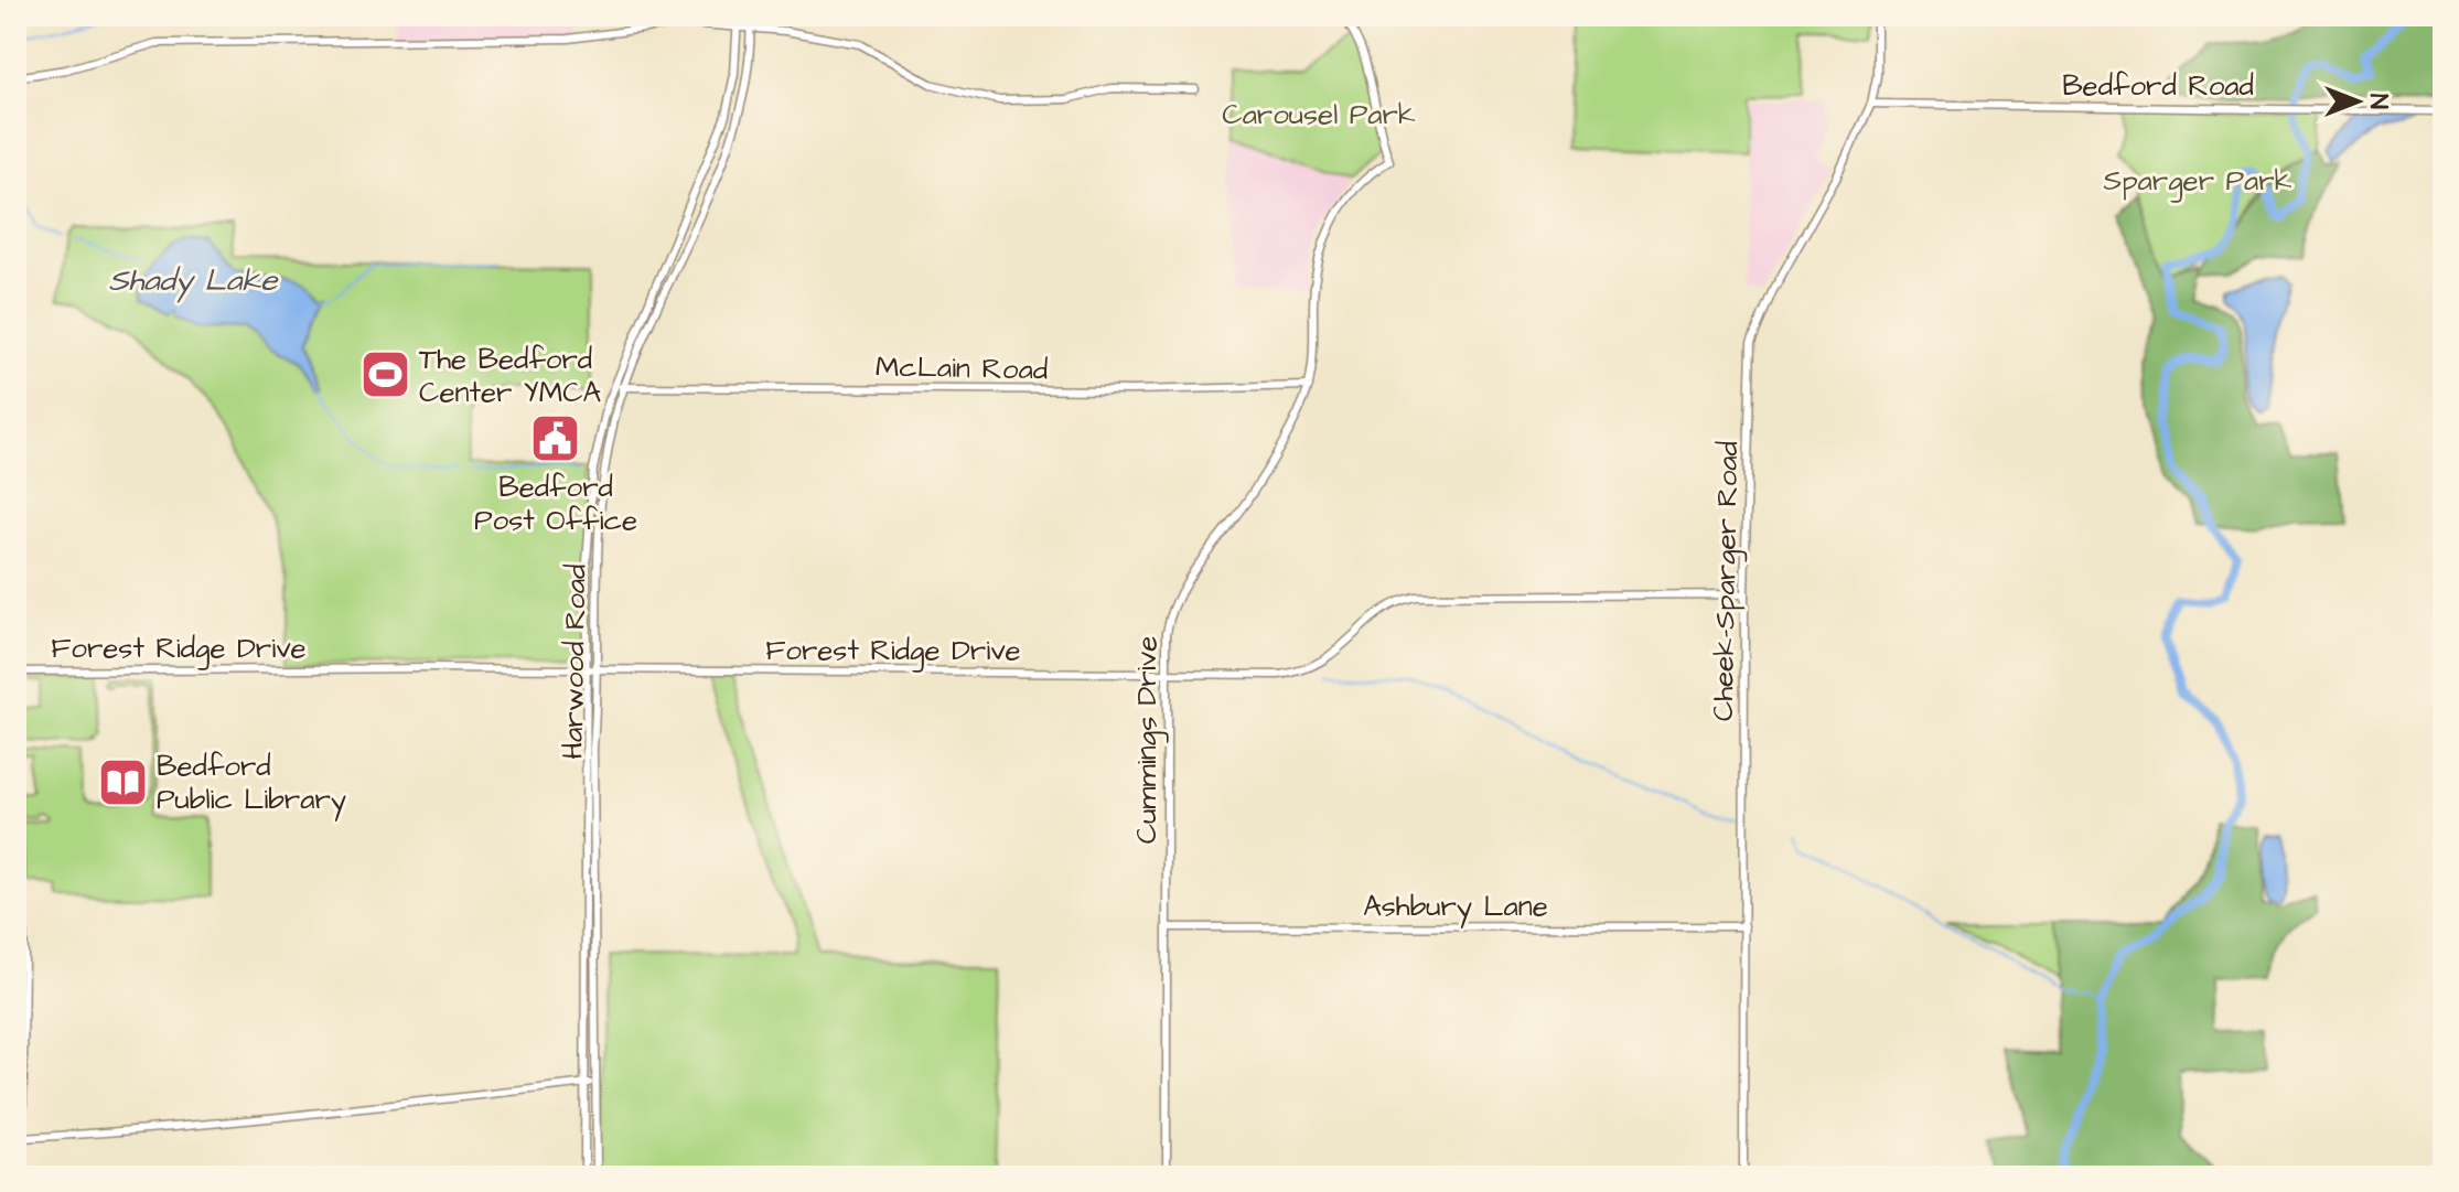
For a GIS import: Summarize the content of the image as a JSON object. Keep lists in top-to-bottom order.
{
  "streets": {
    "main road": [
      "Bedford Road",
      "McLain Road",
      "Cheek-Sparger Road",
      "Forest Ridge Drive",
      "Harwood Road",
      "Cummings Drive",
      "Ashbury Lane"
    ]
  },
  "crossings": [
    ["Bedford Road", "Cheek-Sparger Road"],
    ["McLain Road", "Harwood Road"],
    ["McLain Road", "Cummings Drive"],
    ["Cheek-Sparger Road", "Forest Ridge Drive"],
    ["Cheek-Sparger Road", "Ashbury Lane"],
    ["Forest Ridge Drive", "Harwood Road"],
    ["Forest Ridge Drive", "Cummings Drive"],
    ["Cummings Drive", "Ashbury Lane"]
  ],
  "water": ["Shady Lake"],
  "parks": ["Carousel Park", "Sparger Park"],
  "places": {
    "sports": ["The Bedford Center YMCA"],
    "public building": ["Bedford Post Office"],
    "library": ["Bedford Public Library"]
  },
  "north": "right"
}
